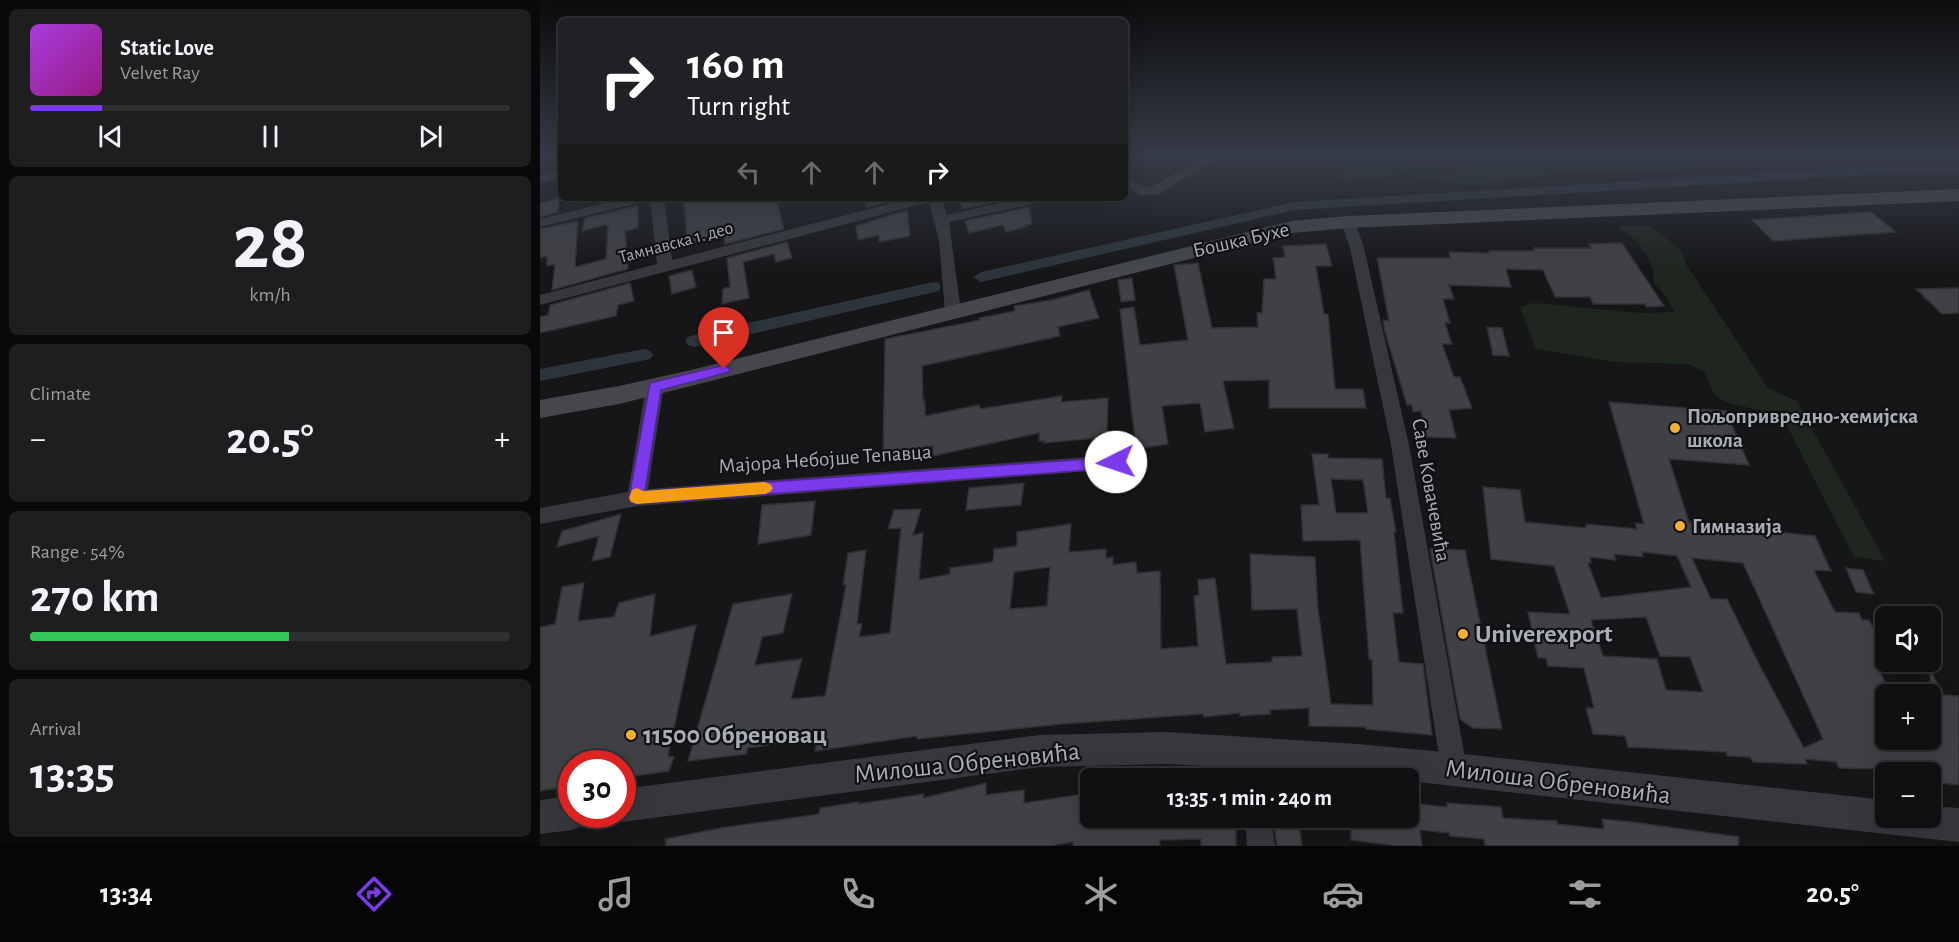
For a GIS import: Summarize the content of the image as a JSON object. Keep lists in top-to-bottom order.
{
  "streets": {
    "main road": ["Бошка Бухе"],
    "street": [
      "Тамнавска 1. део",
      "Мајора Небојше Тепавца",
      "Саве Ковачевића",
      "Милоша Обреновића"
    ]
  },
  "crossings": [
    ["Бошка Бухе", "Саве Ковачевића"],
    ["Саве Ковачевића", "Милоша Обреновића"]
  ],
  "places": [
    "Пољопривредно-хемијска школа",
    "Гимназија",
    "Univerexport",
    "11500 Обреновац"
  ],
  "page": {
    "turn": ["160 m", "Turn right"],
    "song": ["Static Love", "Velvet Ray"],
    "tile": [
      ["28", "km/h"],
      "Climate",
      ["Range · 54%", "270 km"],
      ["Arrival", "13:35"]
    ],
    "heat": ["−", "20.5°", "+"],
    "map_buttons": ["+", "−"],
    "limit": "30",
    "trip": "13:35 · 1 min · 240 m",
    "tabs": ["13:34", "20.5°"]
  }
}
